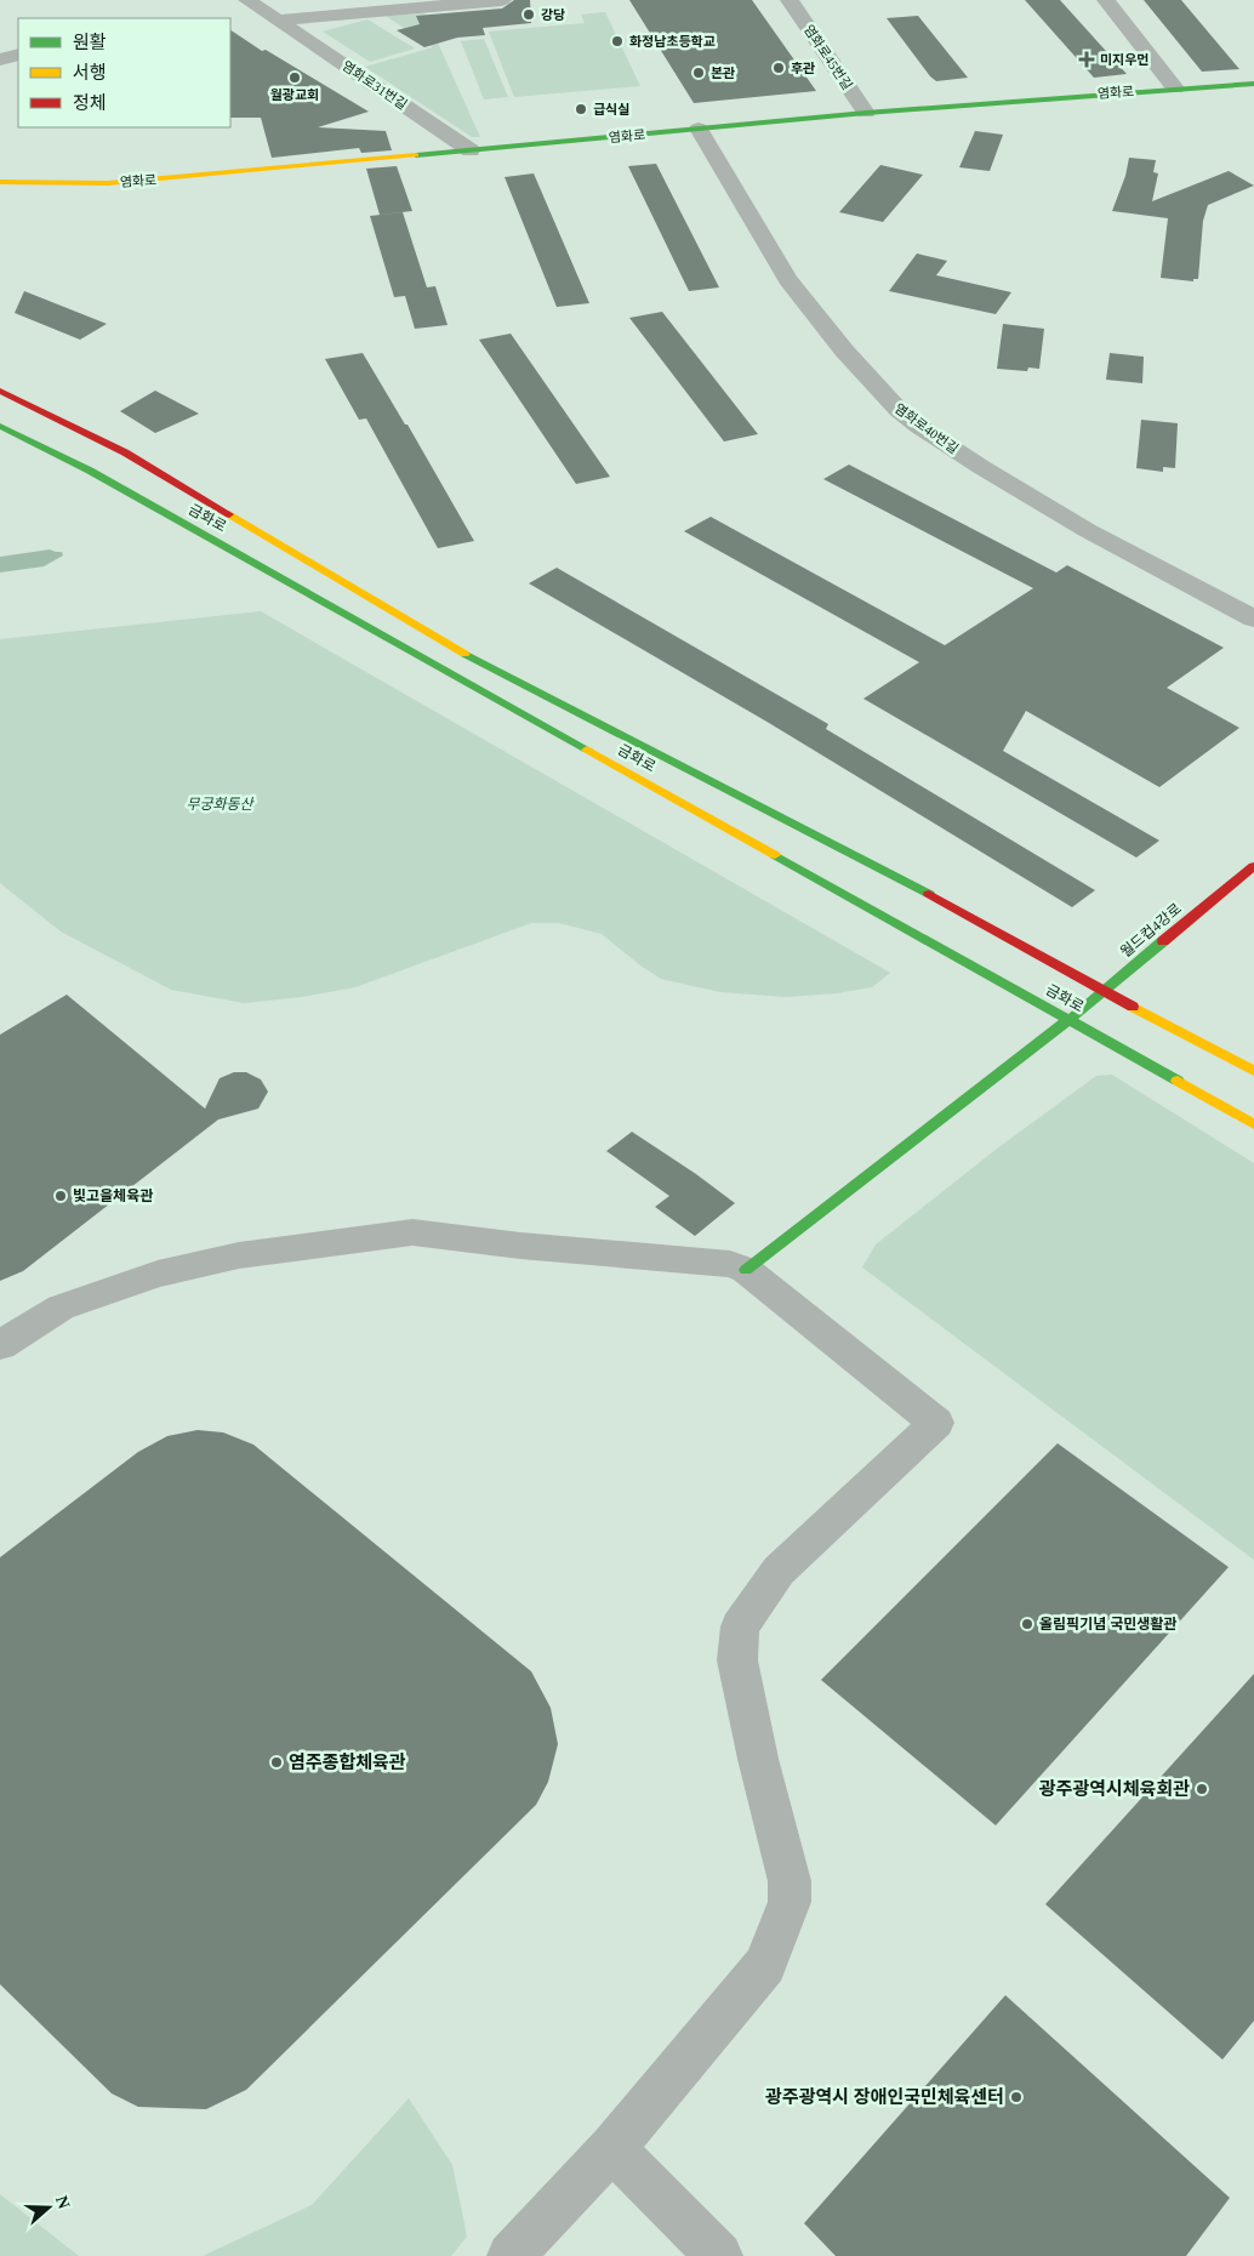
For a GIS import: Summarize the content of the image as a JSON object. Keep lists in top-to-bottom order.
{
  "streets": {
    "main road": ["염화로", "금화로", "월드컵4강로"],
    "street": ["염화로45번길", "염화로31번길", "염화로40번길"]
  },
  "crossings": [
    ["염화로45번길", "염화로"],
    ["염화로31번길", "염화로"],
    ["염화로", "염화로40번길"],
    ["금화로", "월드컵4강로"]
  ],
  "parks": ["무궁화동산"],
  "places": {
    "other": [
      "강당",
      "화정남초등학교",
      "후관",
      "본관",
      "월광교회",
      "급식실",
      "빛고을체육관",
      "올림픽기념 국민생활관",
      "염주종합체육관",
      "광주광역시체육회관",
      "광주광역시 장애인국민체육센터"
    ],
    "health": ["미지우먼"]
  },
  "legend": ["원활", "서행", "정체"],
  "north": "right"
}
